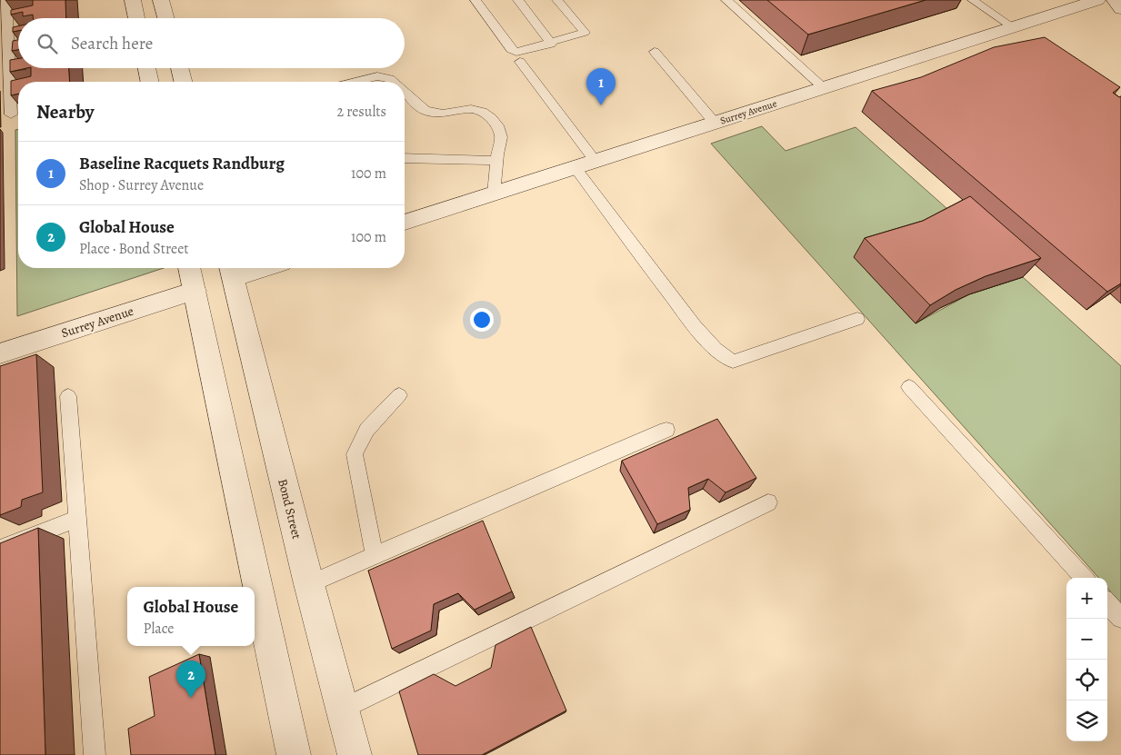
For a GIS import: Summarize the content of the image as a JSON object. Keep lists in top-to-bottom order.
{
  "streets": {
    "street": ["Surrey Avenue", "Bond Street"]
  },
  "page": {
    "search": "Search here",
    "pins": ["1", "2"],
    "heading": ["Nearby", "2 results"],
    "list": [
      {
        "mark": "1",
        "name": "Baseline Racquets Randburg",
        "note": "Shop · Surrey Avenue",
        "value": "100 m"
      },
      {
        "mark": "2",
        "name": "Global House",
        "note": "Place · Bond Street",
        "value": "100 m"
      }
    ],
    "map_buttons": ["+", "−"],
    "popup": ["Global House", "Place"]
  }
}
